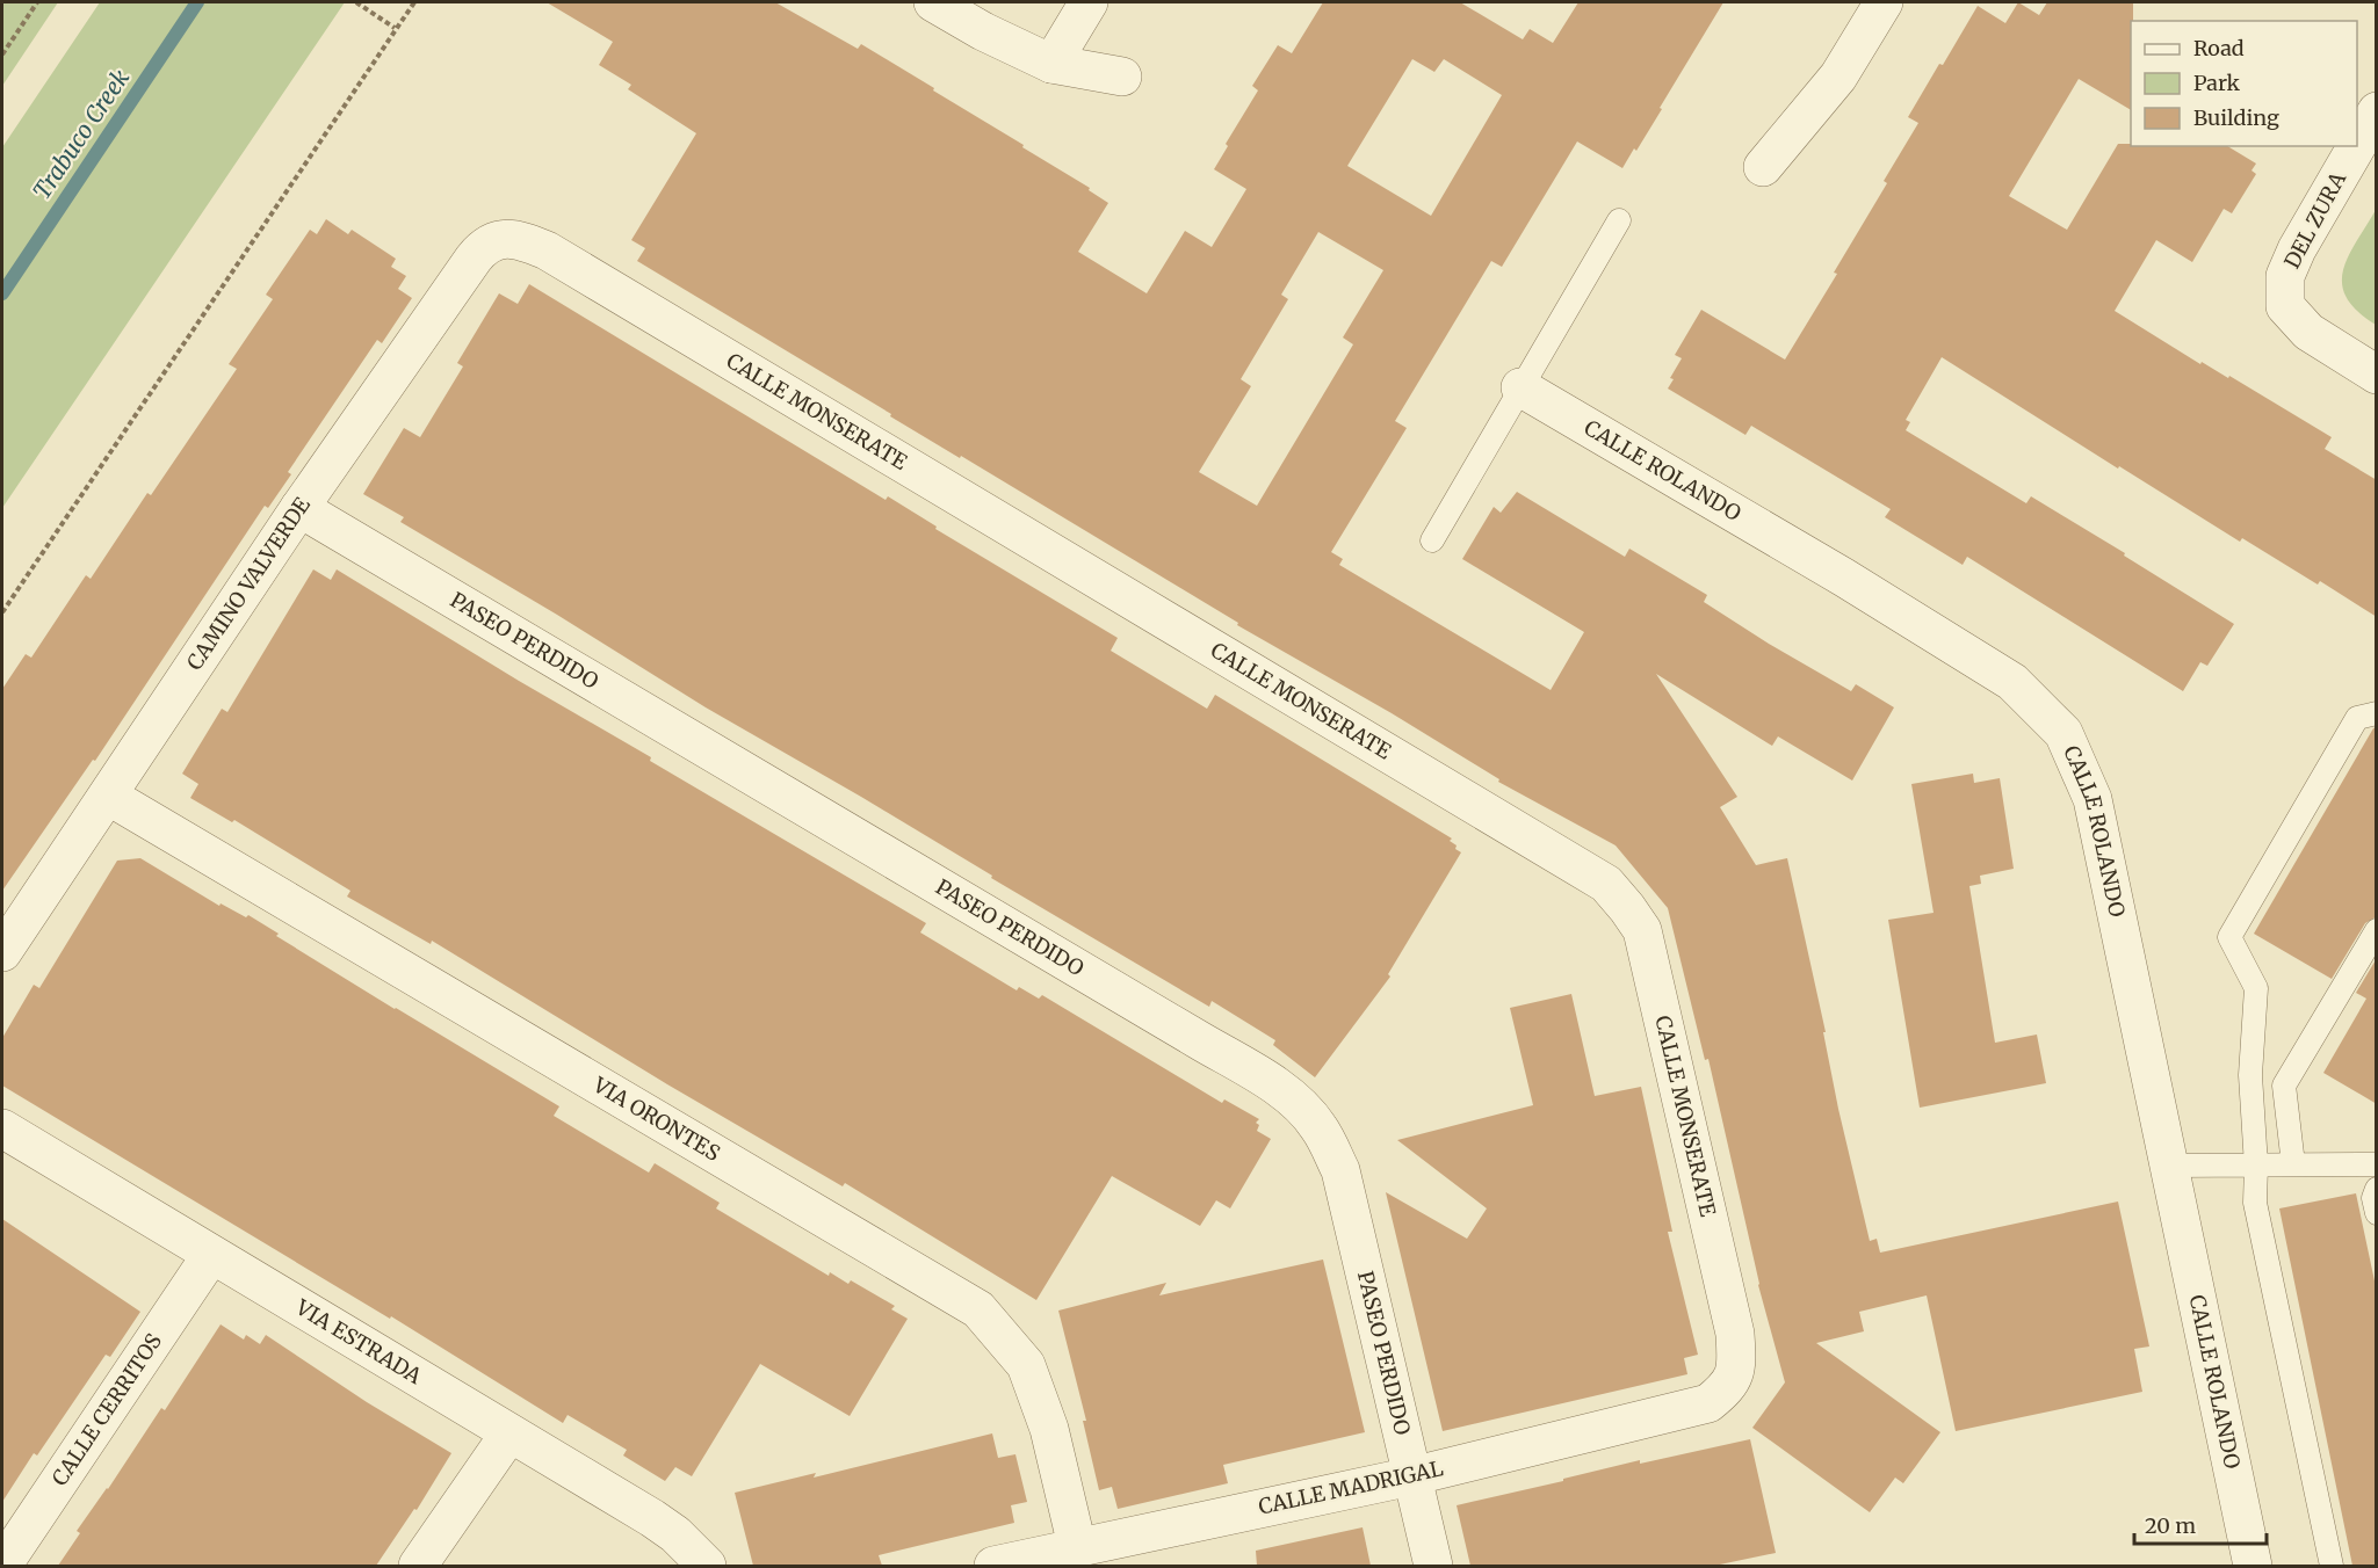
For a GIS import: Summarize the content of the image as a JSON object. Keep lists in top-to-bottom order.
{
  "streets": {
    "street": [
      "DEL ZURA",
      "CALLE MONSERATE",
      "CALLE ROLANDO",
      "CAMINO VALVERDE",
      "PASEO PERDIDO",
      "VIA ORONTES",
      "VIA ESTRADA",
      "CALLE CERRITOS",
      "CALLE MADRIGAL"
    ]
  },
  "crossings": [
    ["CALLE MONSERATE", "CAMINO VALVERDE"],
    ["CALLE MONSERATE", "CALLE MADRIGAL"],
    ["CAMINO VALVERDE", "PASEO PERDIDO"],
    ["CAMINO VALVERDE", "VIA ORONTES"],
    ["PASEO PERDIDO", "CALLE MADRIGAL"],
    ["VIA ORONTES", "CALLE MADRIGAL"],
    ["VIA ESTRADA", "CALLE CERRITOS"]
  ],
  "water": ["Trabuco Creek"],
  "legend": ["Road", "Park", "Building"],
  "scale_bar": "20 m"
}
